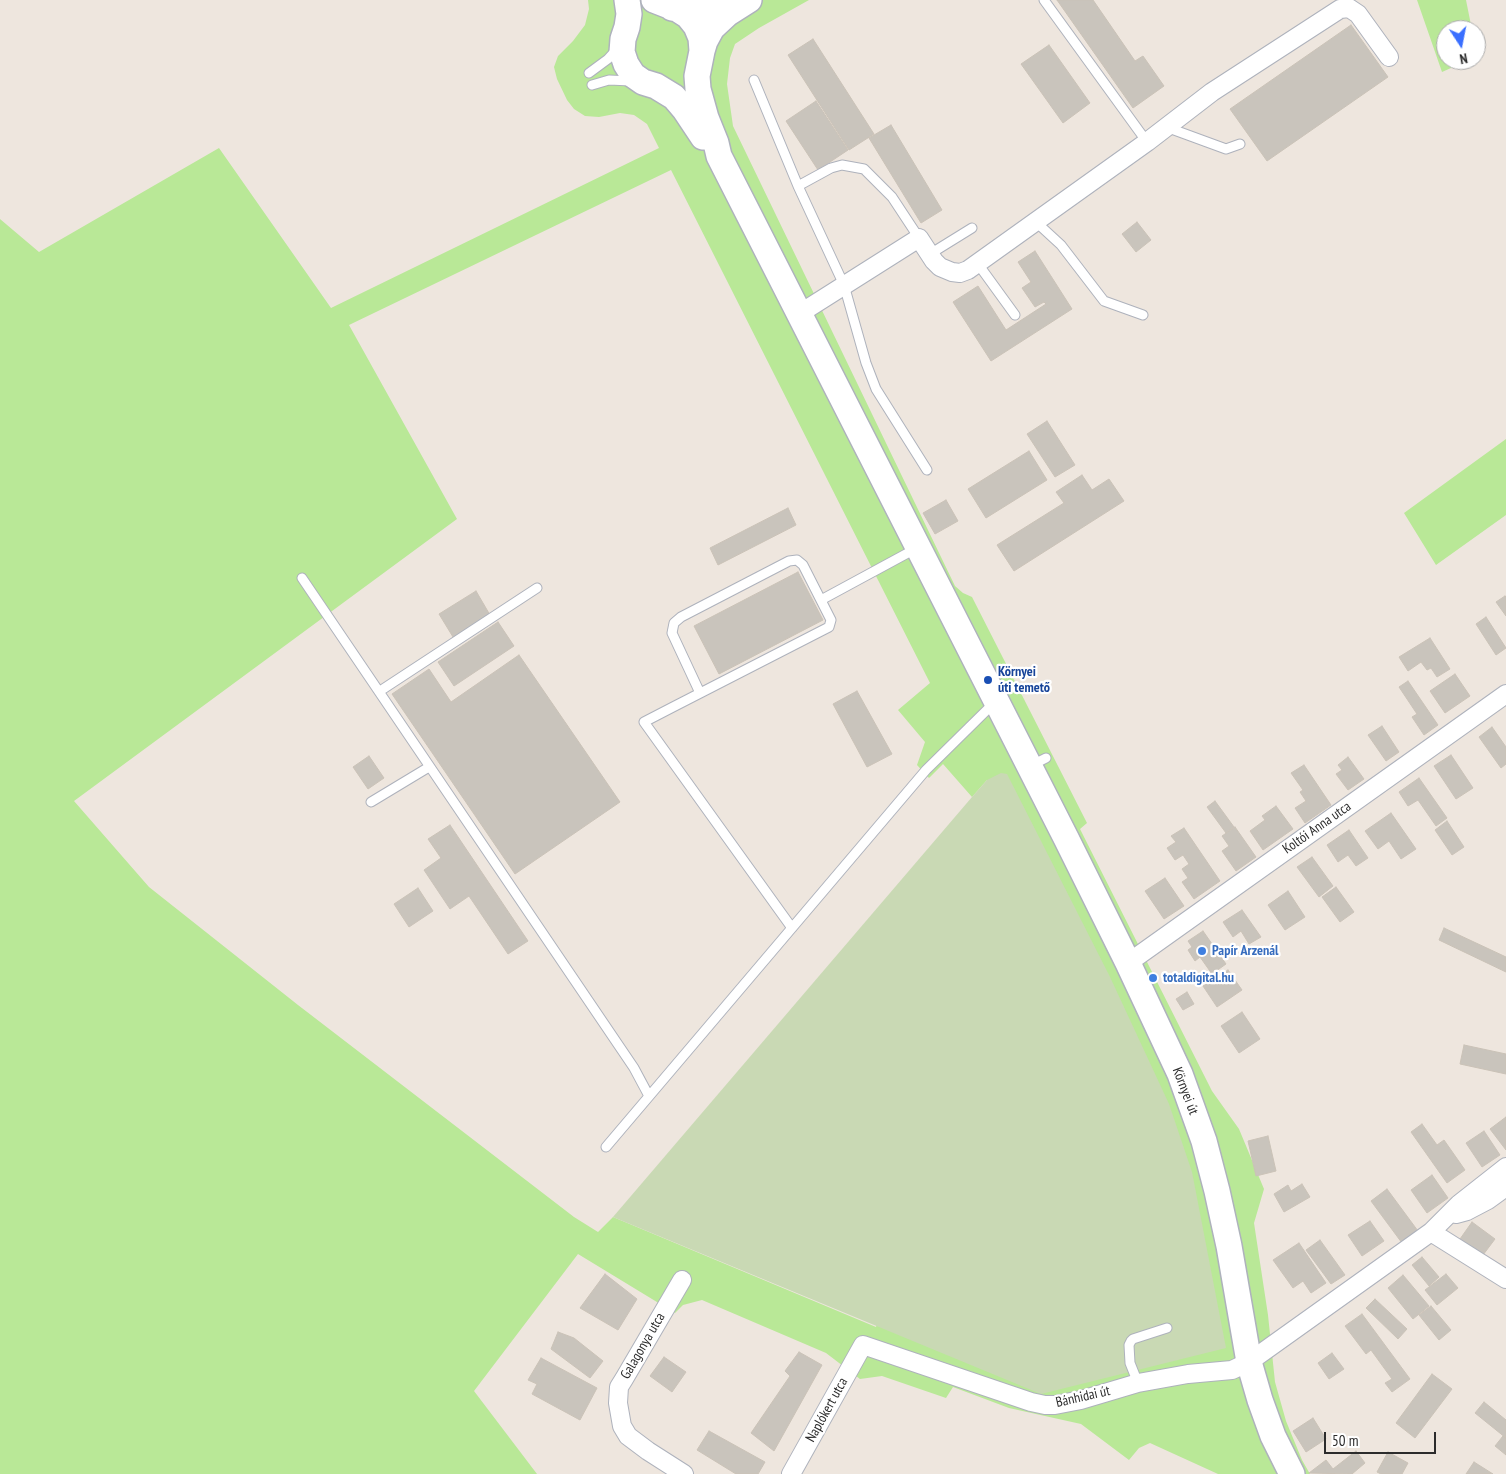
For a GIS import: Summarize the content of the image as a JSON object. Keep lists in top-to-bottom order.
{
  "streets": {
    "main road": ["Környei út"],
    "street": [
      "Koltói Anna utca",
      "Galagonya utca",
      "Bánhidai út",
      "Naplókert utca"
    ]
  },
  "crossings": [
    ["Koltói Anna utca", "Környei út"],
    ["Környei út", "Bánhidai út"],
    ["Bánhidai út", "Naplókert utca"]
  ],
  "places": ["Környei úti temető", "Papír Arzenál", "totaldigital.hu"],
  "scale_bar": "50 m",
  "north": "bottom"
}
